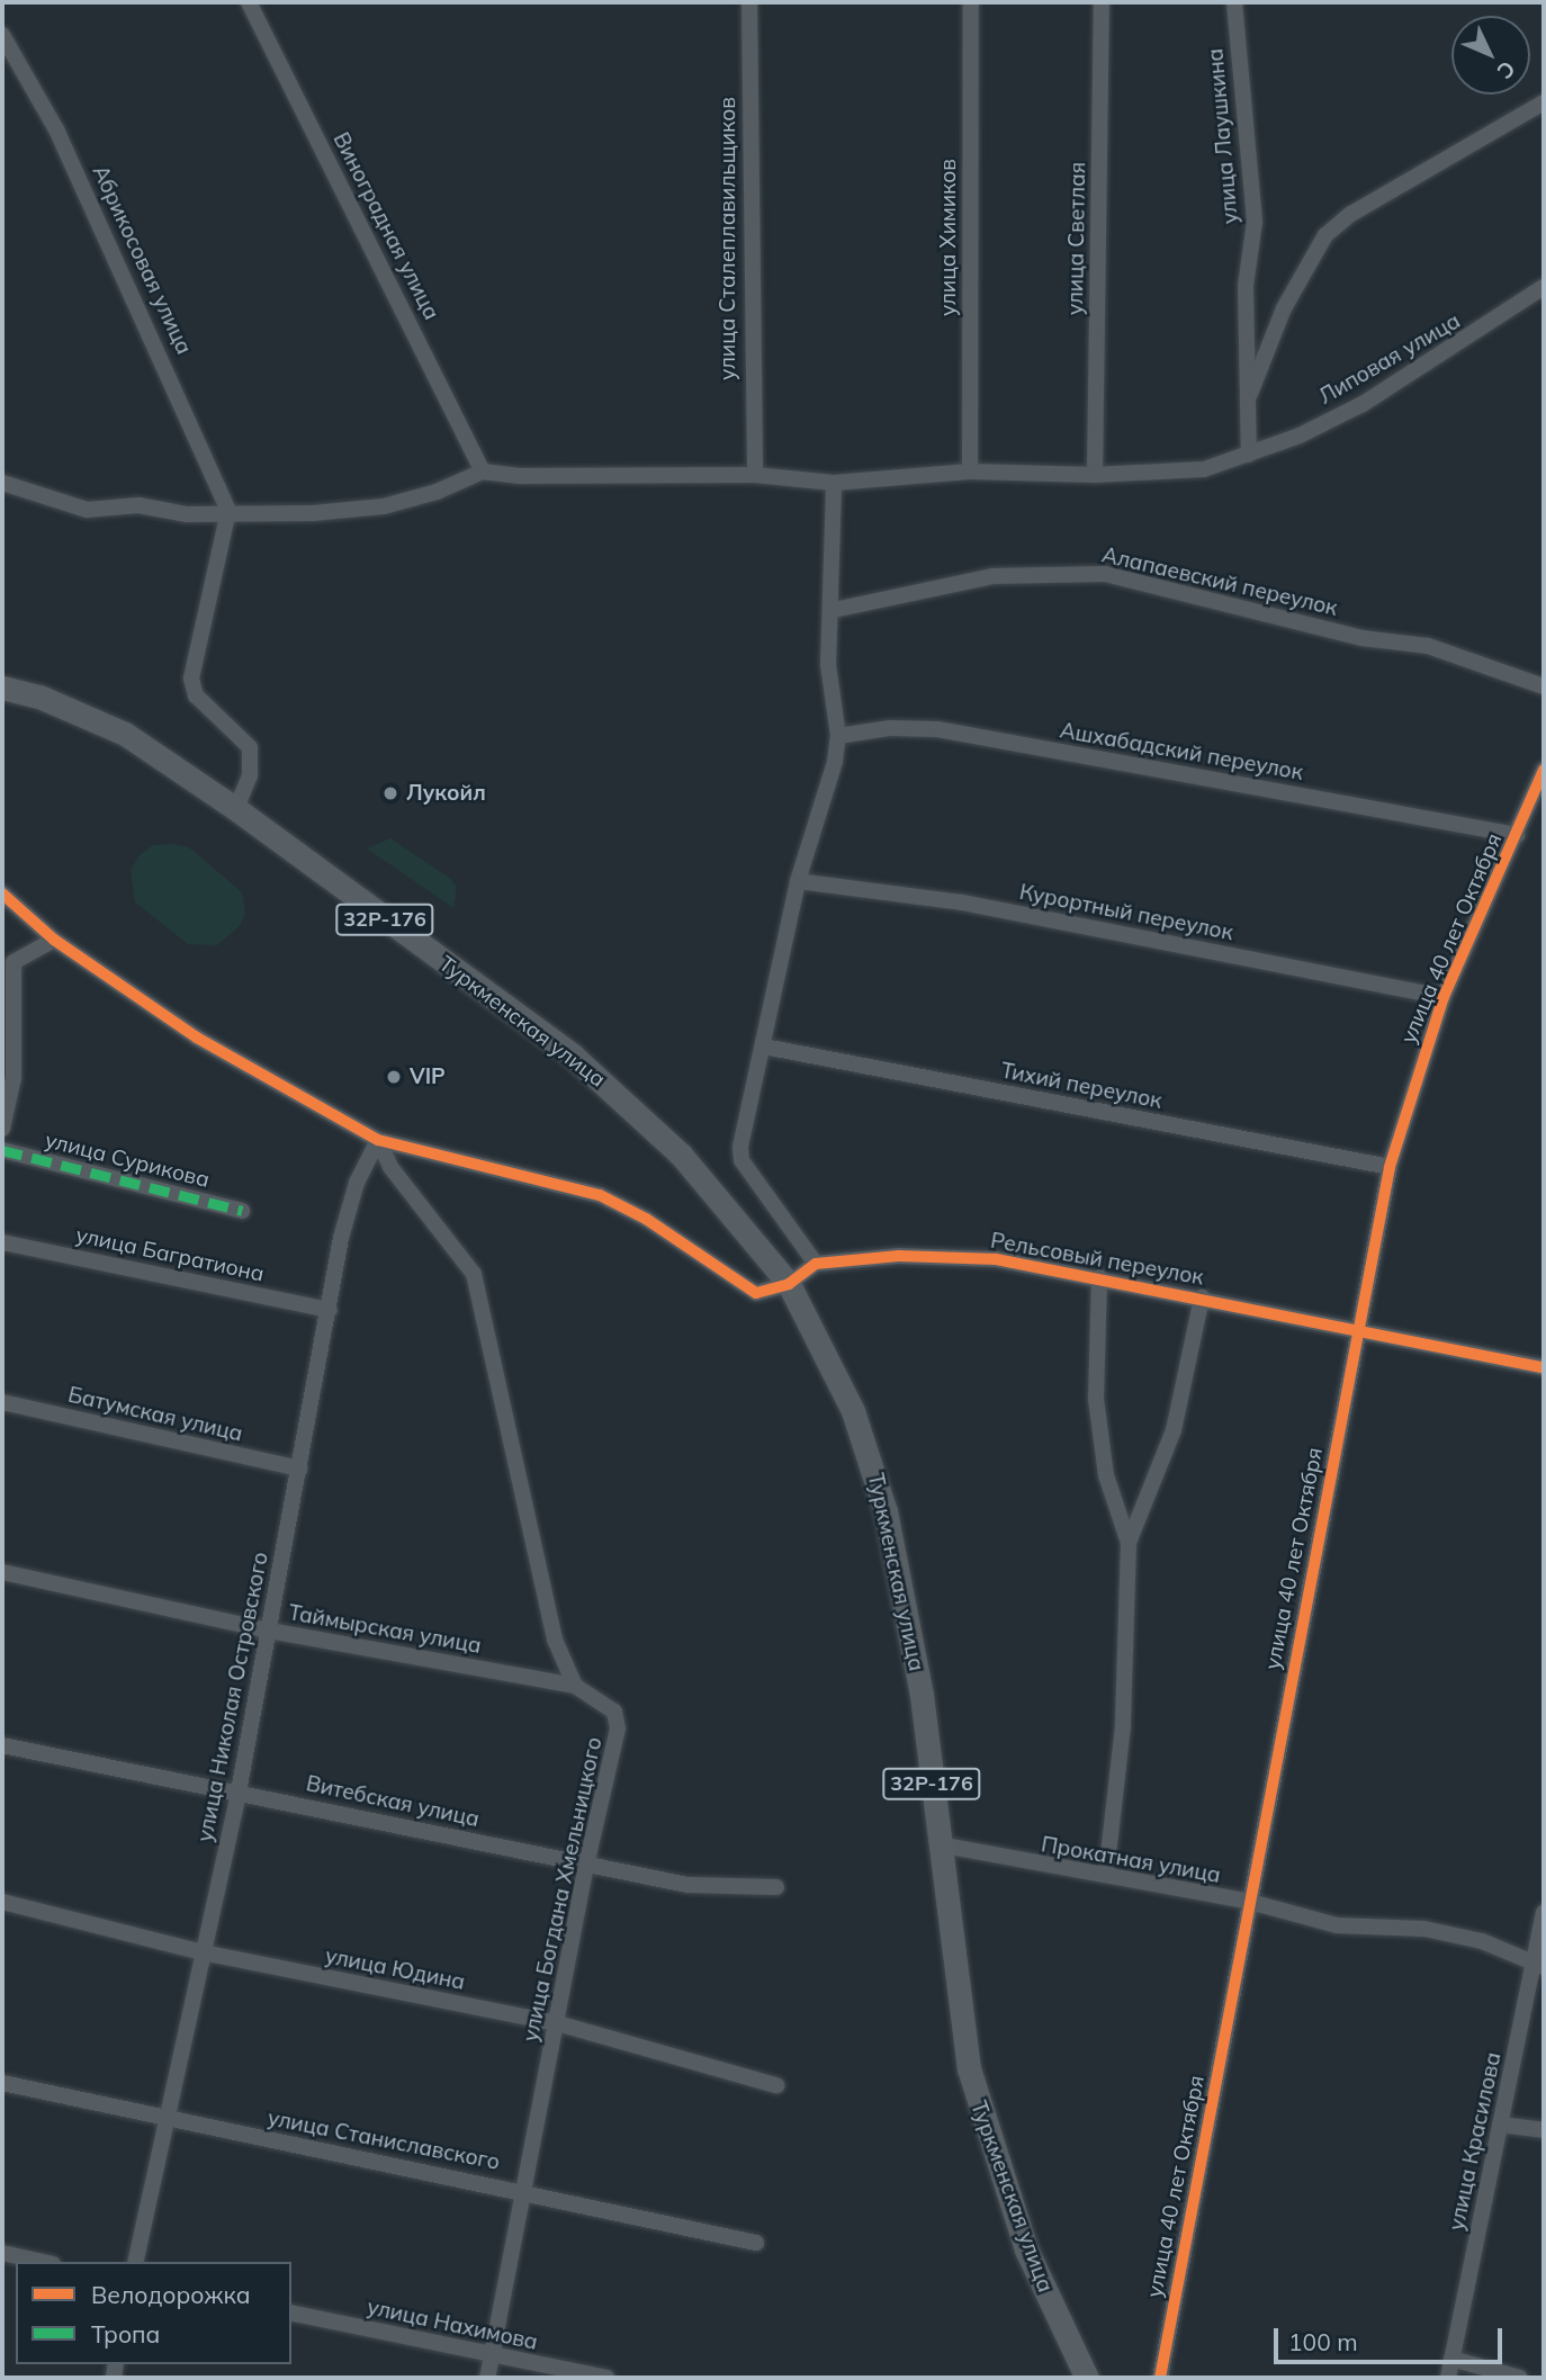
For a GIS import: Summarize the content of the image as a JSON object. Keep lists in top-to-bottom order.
{
  "streets": {
    "main road": ["32Р-176", "Туркменская улица"],
    "street": [
      "улица Лаушкина",
      "Виноградная улица",
      "улица Химиков",
      "улица Сталеплавильщиков",
      "улица Светлая",
      "Абрикосовая улица",
      "Липовая улица",
      "Алапаевский переулок",
      "Ашхабадский переулок",
      "Курортный переулок",
      "улица 40 лет Октября",
      "Тихий переулок",
      "улица Сурикова",
      "улица Багратиона",
      "Рельсовый переулок",
      "Батумская улица",
      "Таймырская улица",
      "улица Николая Островского",
      "Витебская улица",
      "Прокатная улица",
      "улица Богдана Хмельницкого",
      "улица Юдина",
      "улица Станиславского",
      "улица Красилова",
      "улица Нахимова"
    ]
  },
  "crossings": [
    ["улица Лаушкина", "Липовая улица"],
    ["Виноградная улица", "Липовая улица"],
    ["улица Химиков", "Липовая улица"],
    ["улица Сталеплавильщиков", "Липовая улица"],
    ["улица Светлая", "Липовая улица"],
    ["Ашхабадский переулок", "улица 40 лет Октября"],
    ["Курортный переулок", "улица 40 лет Октября"],
    ["улица 40 лет Октября", "Тихий переулок"],
    ["улица 40 лет Октября", "Рельсовый переулок"],
    ["улица 40 лет Октября", "Прокатная улица"],
    ["Туркменская улица", "Прокатная улица"],
    ["улица Багратиона", "улица Николая Островского"],
    ["Батумская улица", "улица Николая Островского"],
    ["Таймырская улица", "улица Николая Островского"],
    ["Таймырская улица", "улица Богдана Хмельницкого"],
    ["улица Николая Островского", "Витебская улица"],
    ["улица Николая Островского", "улица Юдина"],
    ["улица Николая Островского", "улица Станиславского"],
    ["Витебская улица", "улица Богдана Хмельницкого"],
    ["Прокатная улица", "улица Красилова"],
    ["улица Богдана Хмельницкого", "улица Юдина"],
    ["улица Богдана Хмельницкого", "улица Станиславского"],
    ["улица Богдана Хмельницкого", "улица Нахимова"]
  ],
  "places": ["Лукойл", "VIP"],
  "legend": ["Велодорожка", "Тропа"],
  "scale_bar": "100 m",
  "north": "bottom right"
}
